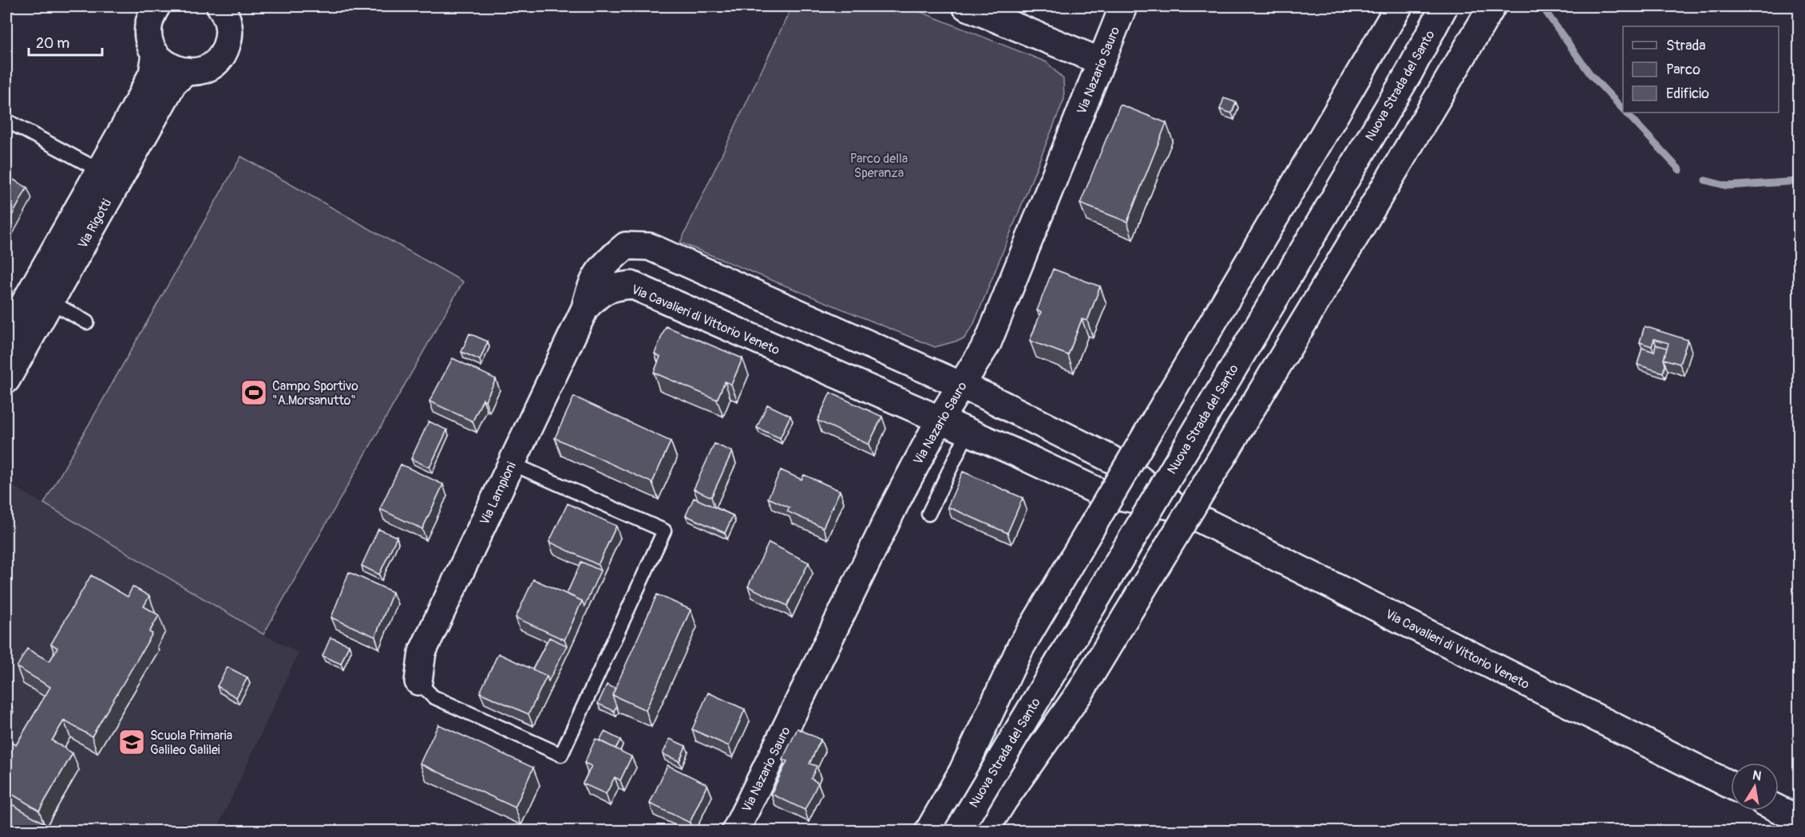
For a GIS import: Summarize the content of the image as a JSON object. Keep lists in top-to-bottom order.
{
  "streets": {
    "main road": [
      "Via Nazario Sauro",
      "Nuova Strada del Santo",
      "Via Rigotti",
      "Via Cavalieri di Vittorio Veneto",
      "Via Lampioni"
    ]
  },
  "crossings": [
    ["Via Nazario Sauro", "Via Cavalieri di Vittorio Veneto"],
    ["Via Cavalieri di Vittorio Veneto", "Via Lampioni"]
  ],
  "parks": ["Parco della Speranza"],
  "places": {
    "sports": ["Campo Sportivo \"A.Morsanutto\""],
    "school or university": ["Scuola Primaria Galileo Galilei"]
  },
  "legend": ["Strada", "Parco", "Edificio"],
  "scale_bar": "20 m",
  "north": "top"
}
